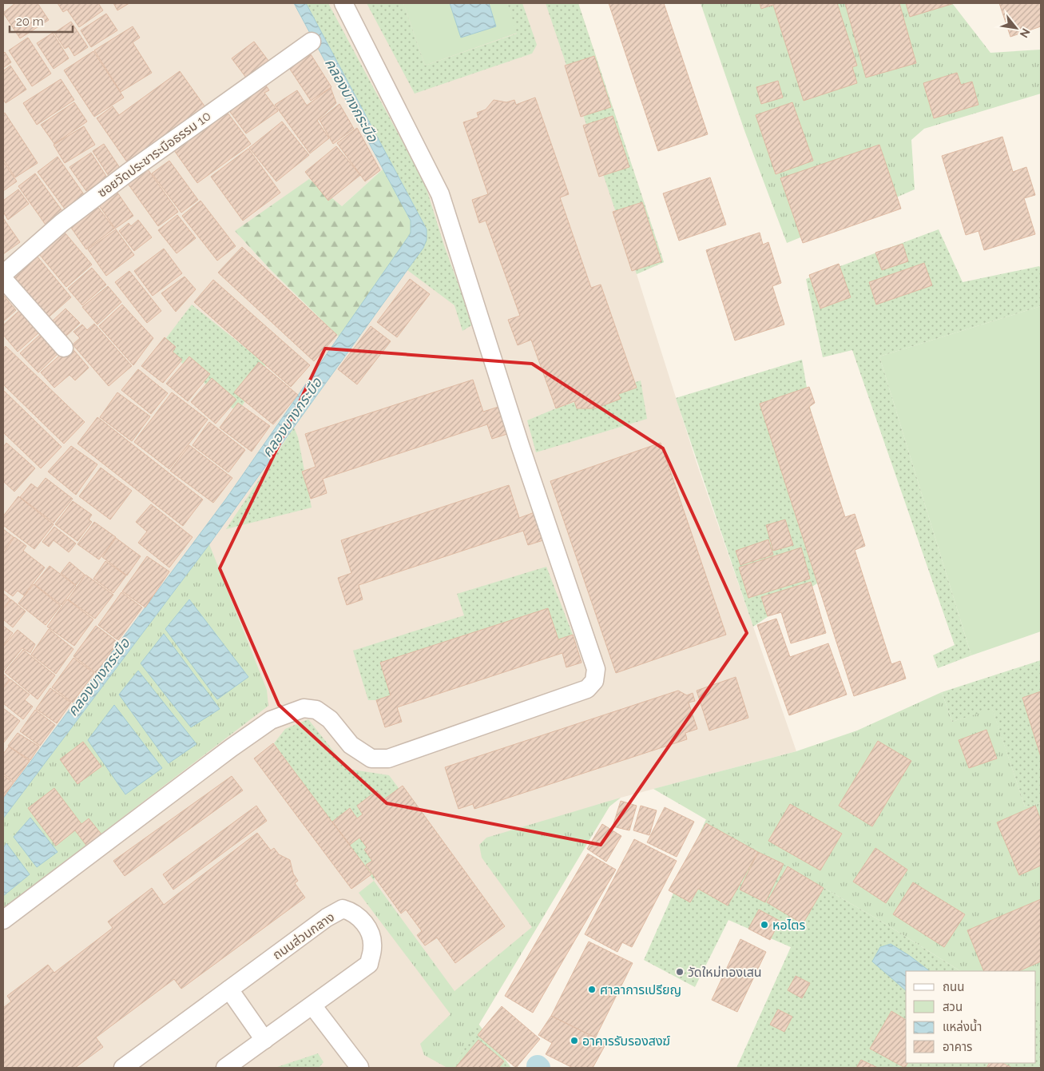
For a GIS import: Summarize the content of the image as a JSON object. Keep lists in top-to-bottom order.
{
  "streets": {
    "street": ["ซอยวัดประชาระบือธรรม 10", "ถนนส่วนกลาง"]
  },
  "water": ["คลองบางกระบือ"],
  "places": [
    "หอไตร",
    "วัดใหม่ทองเสน",
    "ศาลาการเปรียญ",
    "อาคารรับรองสงฆ์"
  ],
  "legend": [
    "ถนน",
    "สวน",
    "แหล่งน้ำ",
    "อาคาร"
  ],
  "scale_bar": "20 m",
  "north": "bottom right"
}
